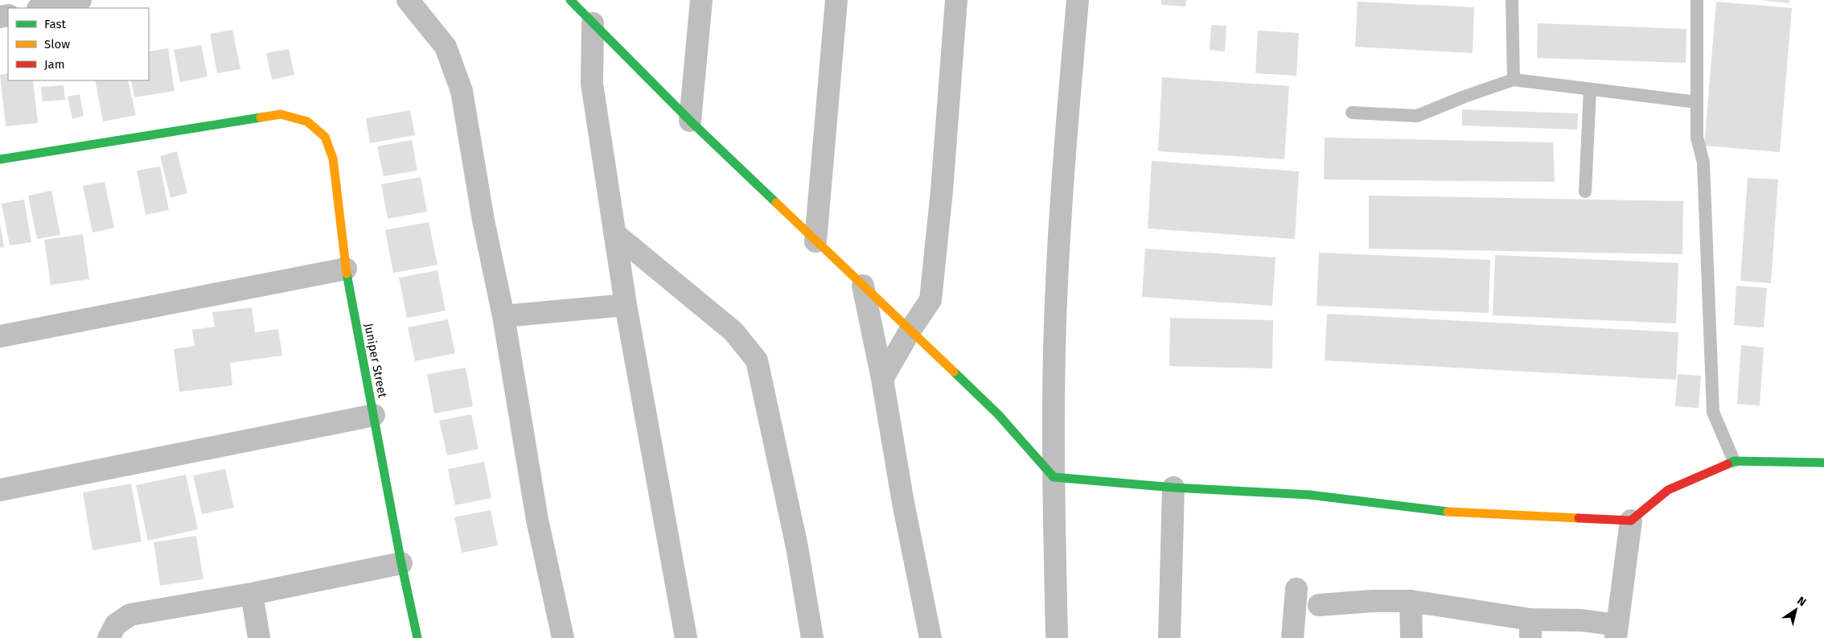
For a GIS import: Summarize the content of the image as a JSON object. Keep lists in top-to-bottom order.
{
  "streets": {
    "street": ["Juniper Street"]
  },
  "legend": ["Fast", "Slow", "Jam"],
  "north": "top right"
}
